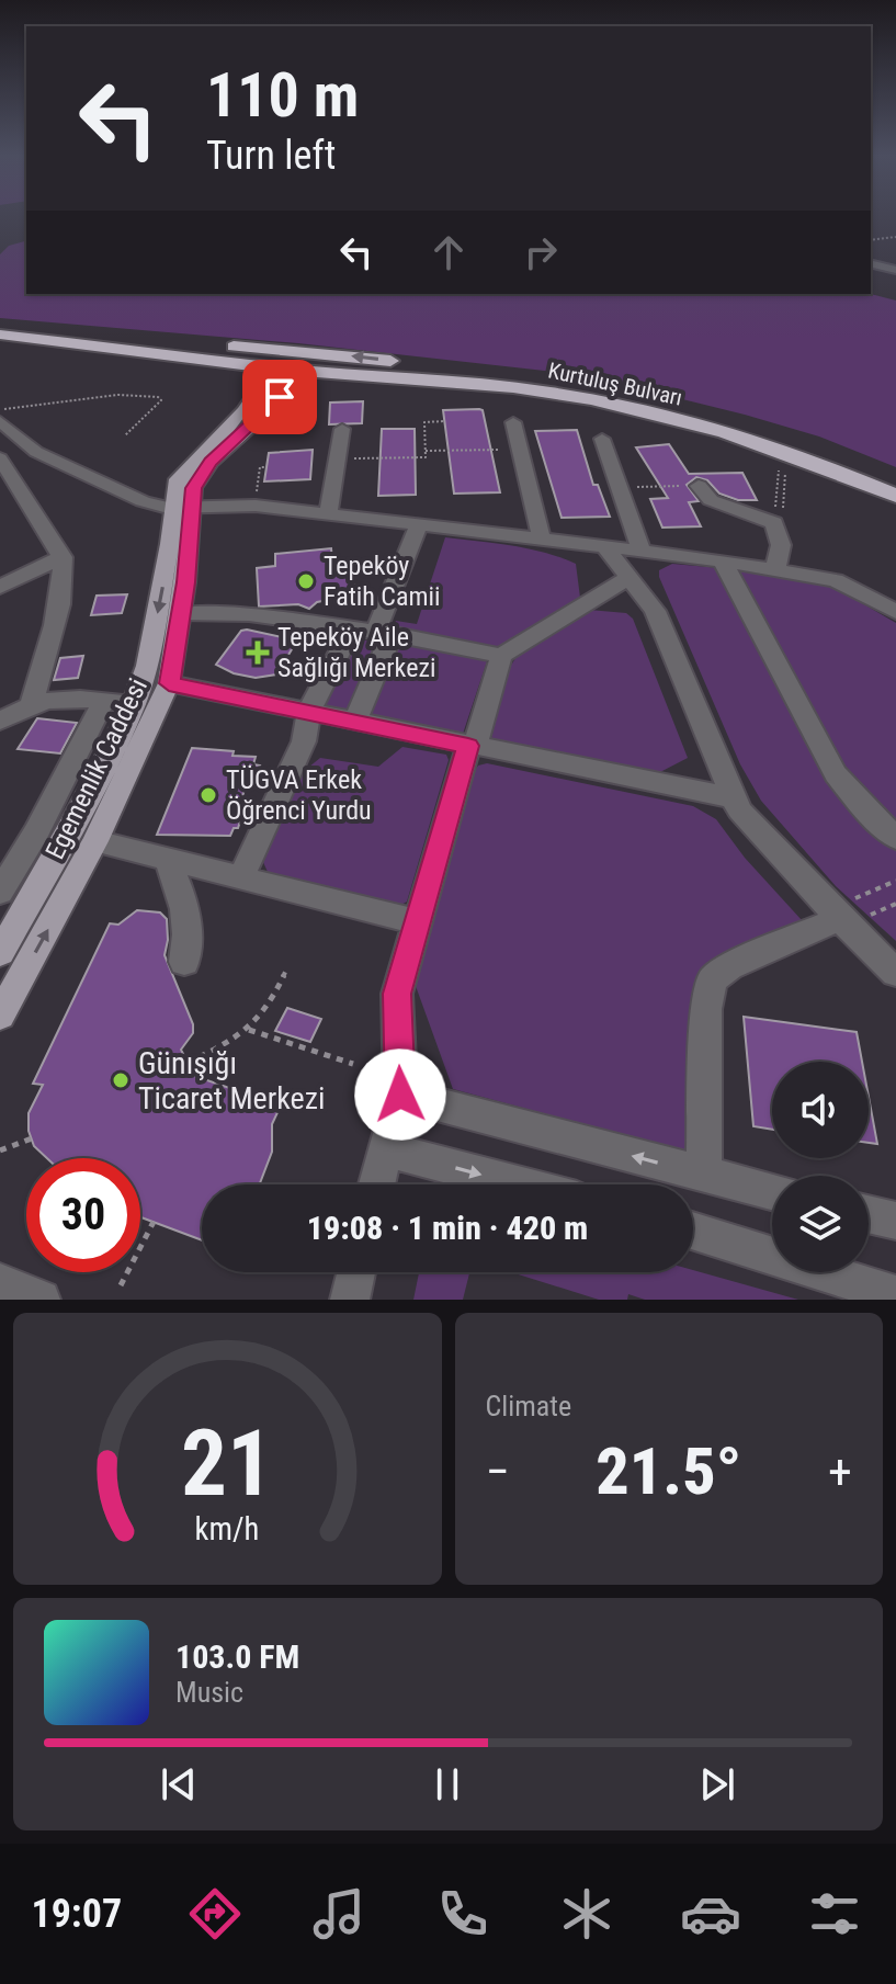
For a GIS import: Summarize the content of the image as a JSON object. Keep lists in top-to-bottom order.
{
  "streets": {
    "highway": ["Kurtuluş Bulvarı"],
    "main road": ["Egemenlik Caddesi"]
  },
  "crossings": [
    ["Kurtuluş Bulvarı", "Egemenlik Caddesi"]
  ],
  "places": {
    "other": ["Tepeköy Fatih Camii", "TÜGVA Erkek Öğrenci Yurdu", "Günışığı Ticaret Merkezi"],
    "health": ["Tepeköy Aile Sağlığı Merkezi"]
  },
  "page": {
    "turn": ["110 m", "Turn left"],
    "limit": "30",
    "trip": "19:08 · 1 min · 420 m",
    "tile": "Climate",
    "heat": ["−", "21.5°", "+"],
    "song": ["103.0 FM", "Music"],
    "tabs": "19:07",
    "gauge": ["21", "km/h"]
  }
}
